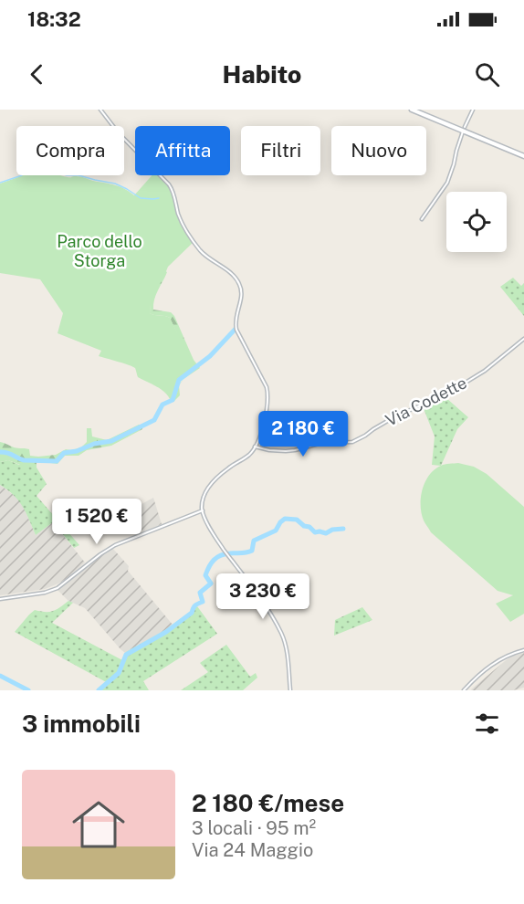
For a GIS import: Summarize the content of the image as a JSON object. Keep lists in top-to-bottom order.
{
  "streets": {
    "street": ["Via Codette"]
  },
  "parks": ["Parco dello Storga"],
  "page": {
    "status": "18:32",
    "header": "Habito",
    "chip": [
      "Compra",
      "Affitta",
      "Filtri",
      "Nuovo"
    ],
    "price": ["2 180 €", "1 520 €", "3 230 €"],
    "heading": "3 immobili",
    "list": [
      {
        "name": "2 180 €/mese",
        "note": "3 locali · 95 m² · Via 24 Maggio"
      }
    ]
  }
}
